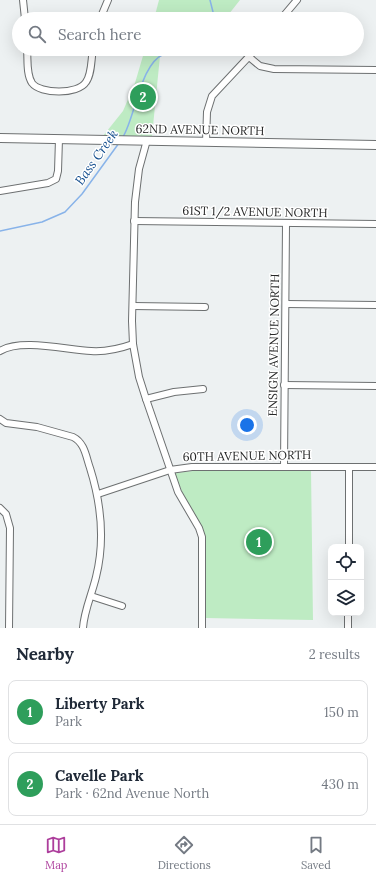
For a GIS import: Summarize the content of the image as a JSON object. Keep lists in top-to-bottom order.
{
  "streets": {
    "street": [
      "62ND AVENUE NORTH",
      "61ST 1/2 AVENUE NORTH",
      "ENSIGN AVENUE NORTH",
      "60TH AVENUE NORTH"
    ]
  },
  "crossings": [
    ["61ST 1/2 AVENUE NORTH", "ENSIGN AVENUE NORTH"],
    ["ENSIGN AVENUE NORTH", "60TH AVENUE NORTH"]
  ],
  "water": ["Bass Creek"],
  "page": {
    "search": "Search here",
    "pins": ["2", "1"],
    "heading": ["Nearby", "2 results"],
    "list": [
      {
        "mark": "1",
        "name": "Liberty Park",
        "note": "Park",
        "value": "150 m"
      },
      {
        "mark": "2",
        "name": "Cavelle Park",
        "note": "Park · 62nd Avenue North",
        "value": "430 m"
      }
    ],
    "nav": ["Map", "Directions", "Saved"]
  }
}
